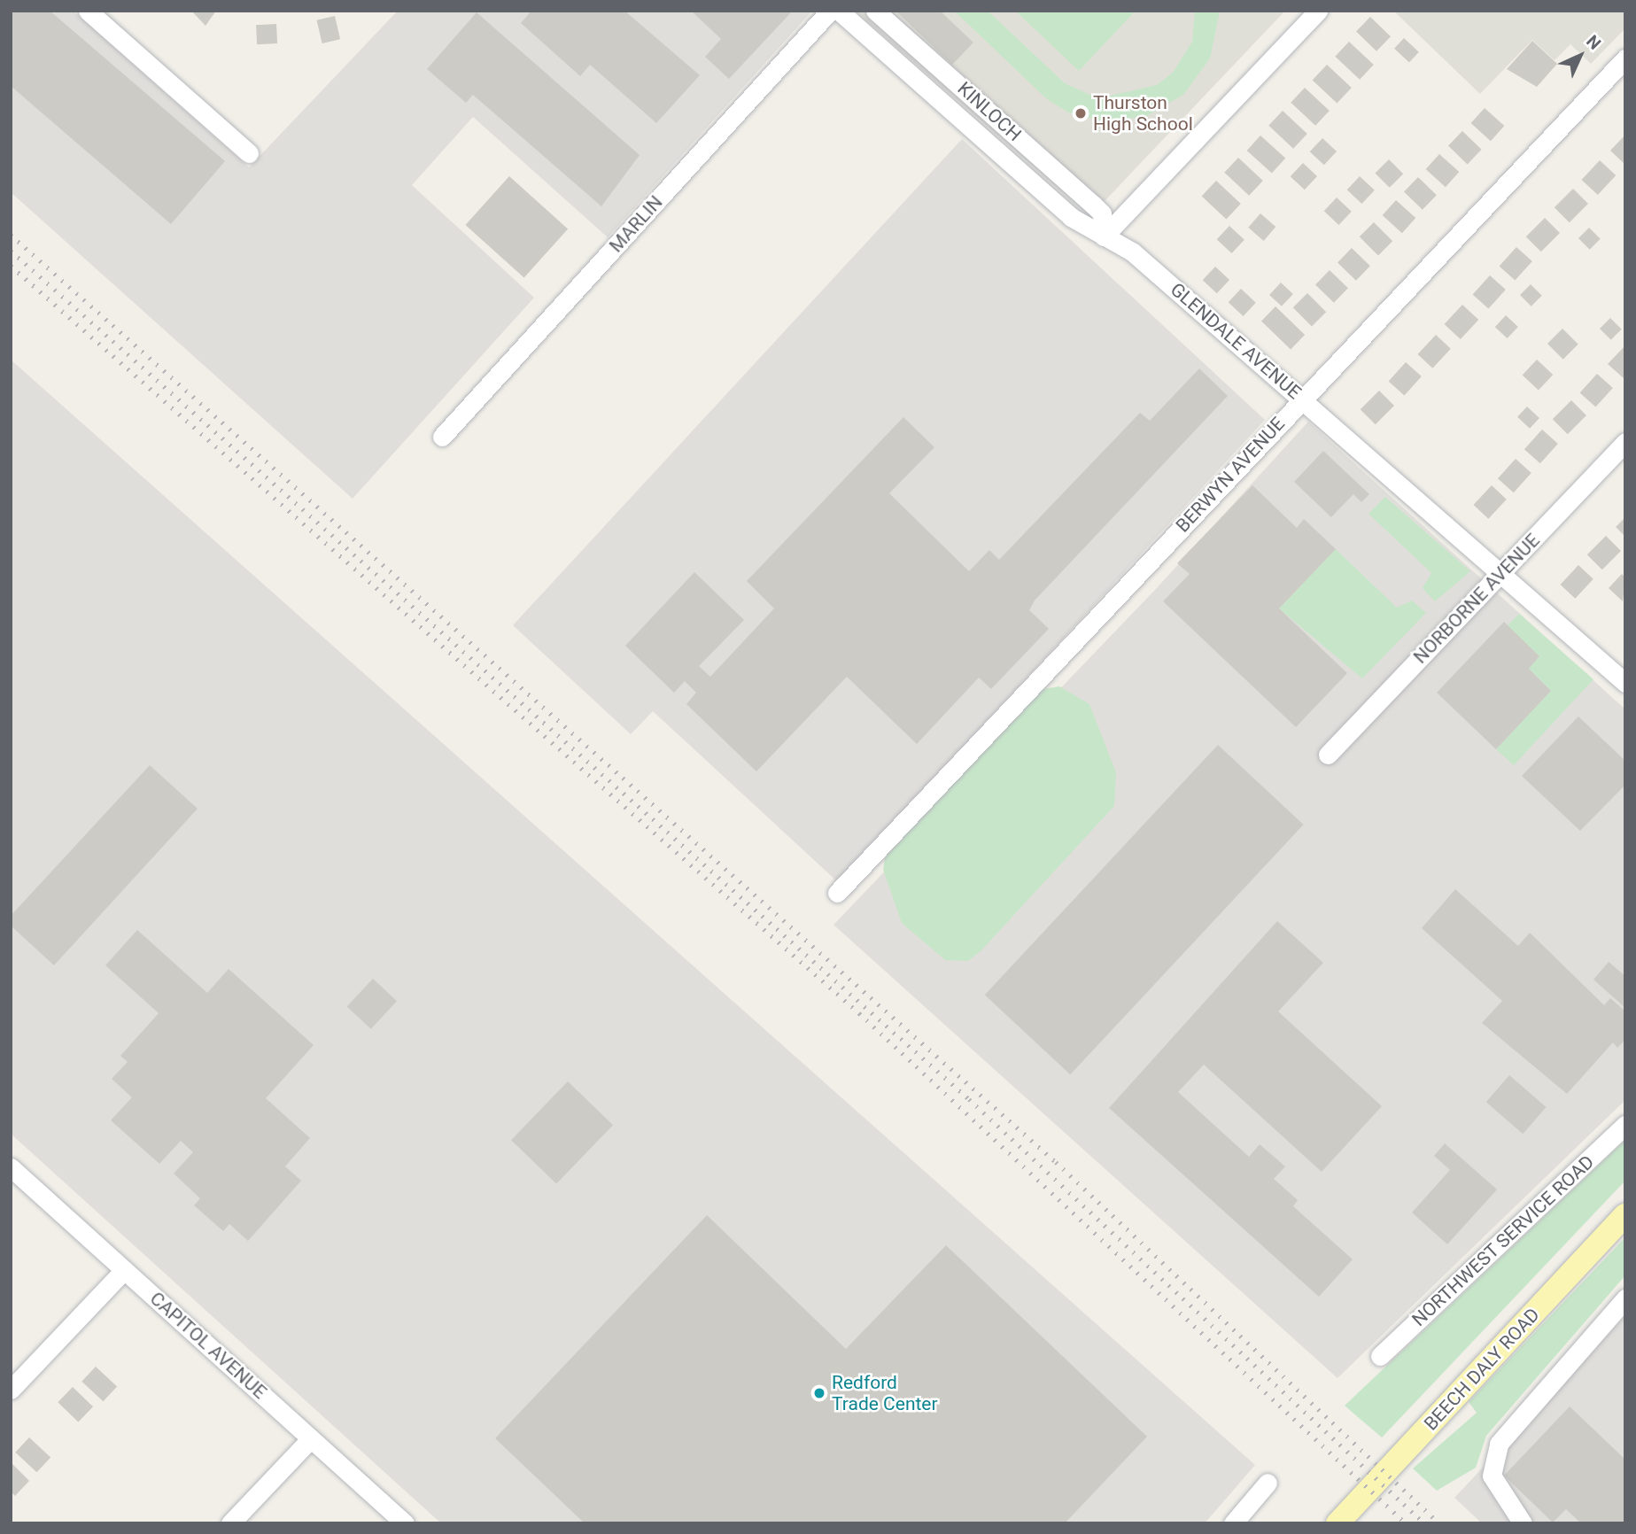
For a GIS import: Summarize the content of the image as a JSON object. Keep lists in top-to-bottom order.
{
  "streets": {
    "main road": ["BEECH DALY ROAD"],
    "street": [
      "KINLOCH",
      "MARLIN",
      "GLENDALE AVENUE",
      "BERWYN AVENUE",
      "NORBORNE AVENUE",
      "NORTHWEST SERVICE ROAD",
      "CAPITOL AVENUE"
    ]
  },
  "crossings": [
    ["KINLOCH", "GLENDALE AVENUE"],
    ["GLENDALE AVENUE", "BERWYN AVENUE"],
    ["GLENDALE AVENUE", "NORBORNE AVENUE"]
  ],
  "places": ["Thurston High School", "Redford Trade Center"],
  "north": "top right"
}
